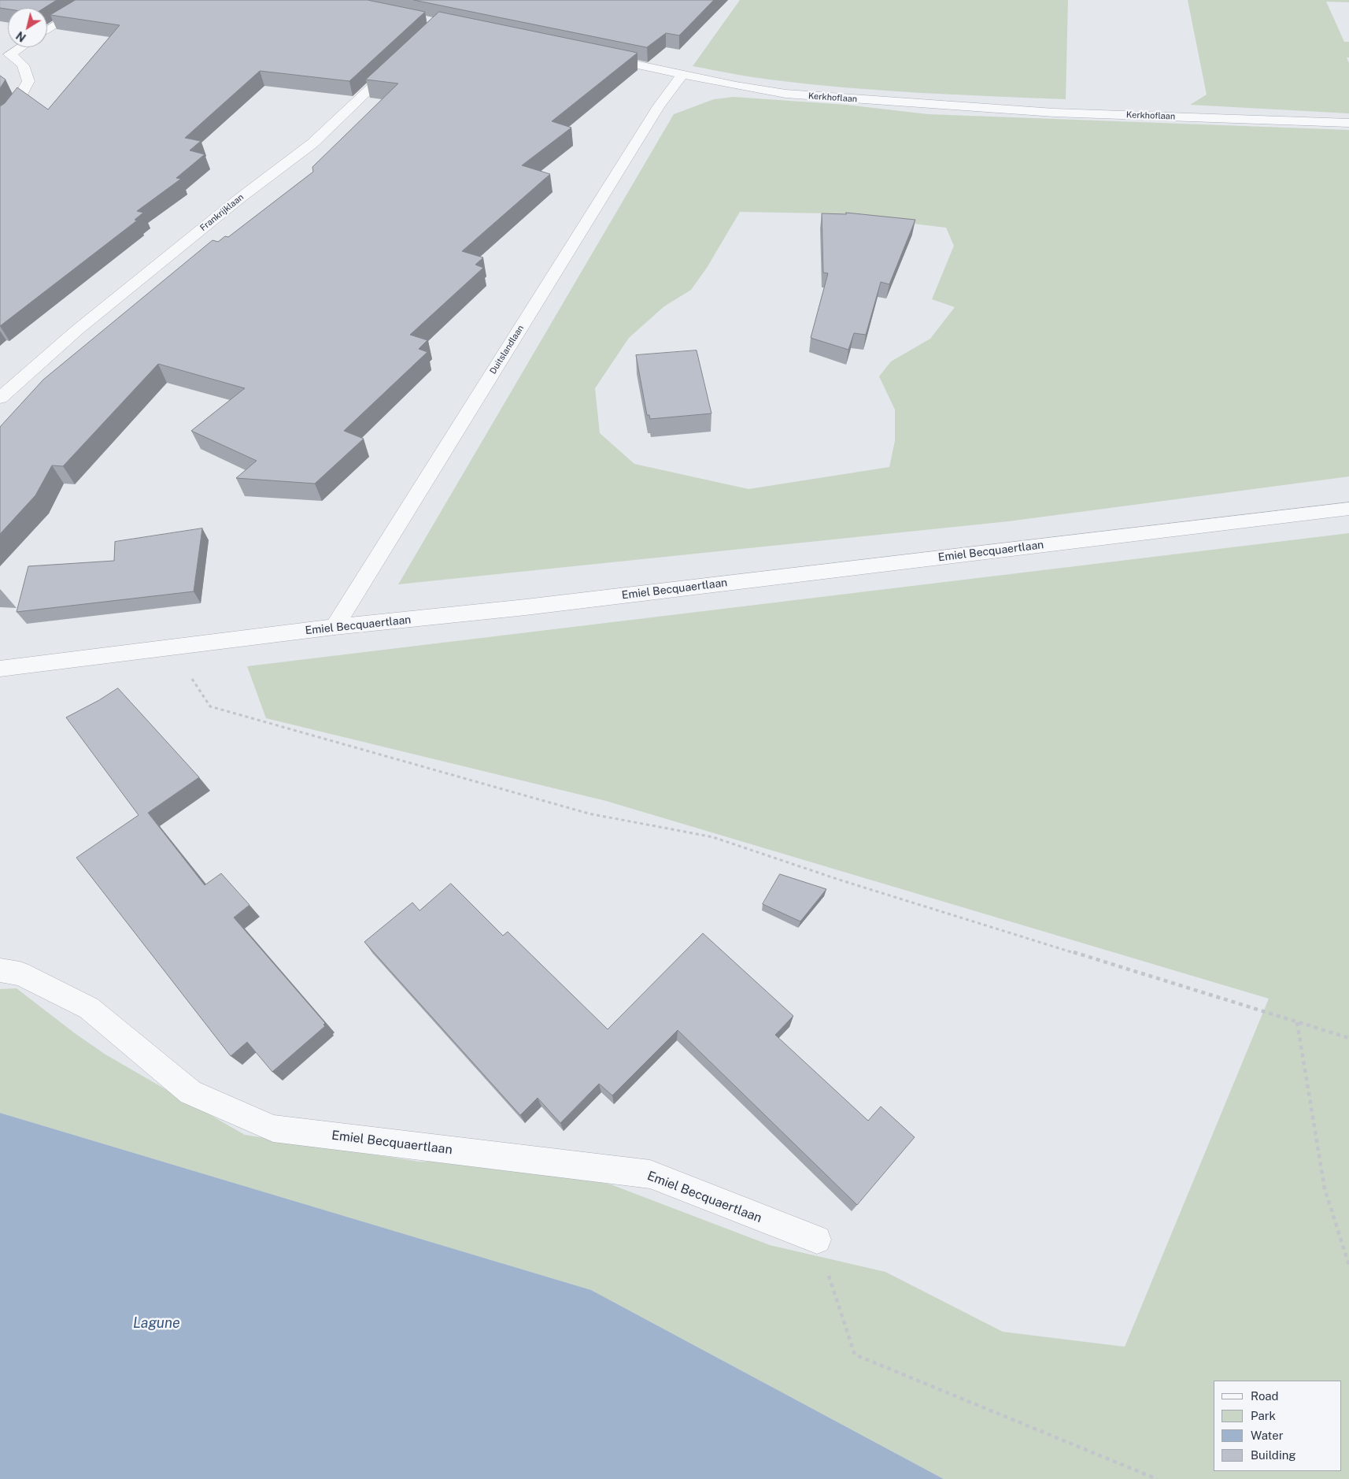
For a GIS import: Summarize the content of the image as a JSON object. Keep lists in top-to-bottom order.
{
  "streets": {
    "street": [
      "Kerkhoflaan",
      "Frankrijklaan",
      "Duitslandlaan",
      "Emiel Becquaertlaan"
    ]
  },
  "crossings": [
    ["Kerkhoflaan", "Duitslandlaan"],
    ["Duitslandlaan", "Emiel Becquaertlaan"]
  ],
  "water": ["Lagune"],
  "legend": [
    "Road",
    "Park",
    "Water",
    "Building"
  ],
  "north": "bottom left"
}
